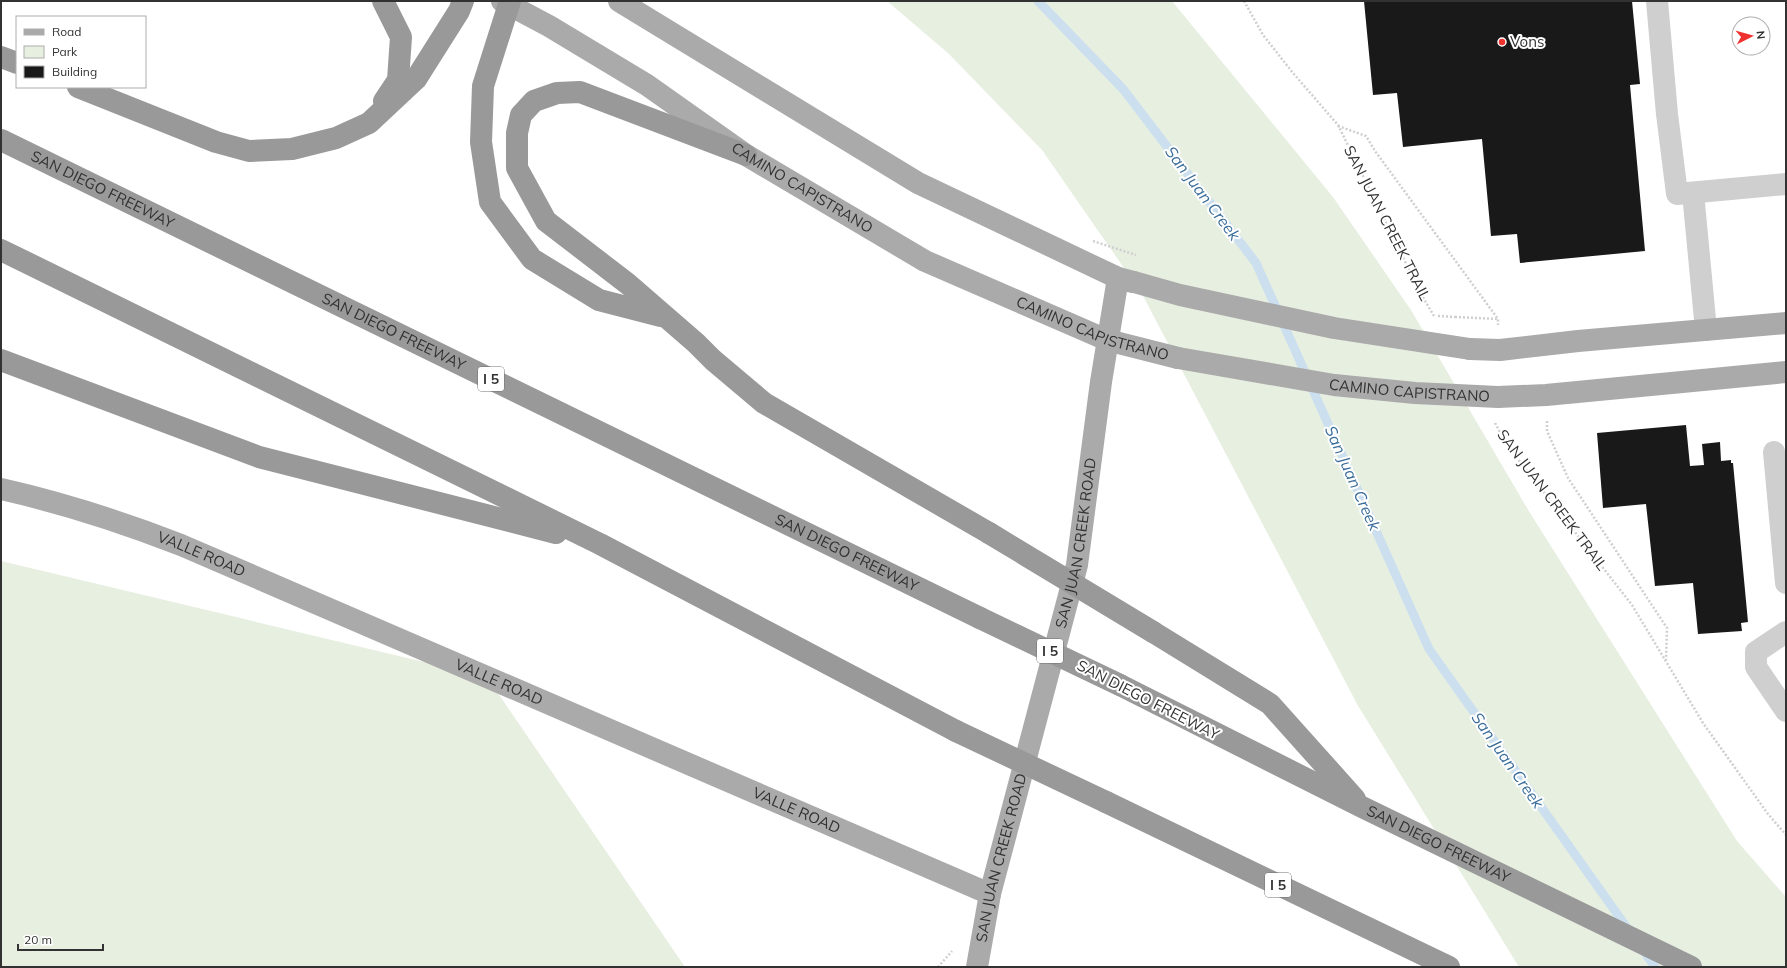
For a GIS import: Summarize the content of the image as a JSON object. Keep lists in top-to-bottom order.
{
  "streets": {
    "highway": ["SAN DIEGO FREEWAY", "I 5"],
    "main road": ["CAMINO CAPISTRANO", "SAN JUAN CREEK ROAD", "VALLE ROAD"],
    "path": ["SAN JUAN CREEK TRAIL"]
  },
  "crossings": [
    ["CAMINO CAPISTRANO", "SAN JUAN CREEK TRAIL"],
    ["CAMINO CAPISTRANO", "SAN JUAN CREEK ROAD"],
    ["SAN JUAN CREEK ROAD", "VALLE ROAD"]
  ],
  "water": ["San Juan Creek"],
  "places": ["Vons"],
  "legend": ["Road", "Park", "Building"],
  "scale_bar": "20 m",
  "north": "right"
}
